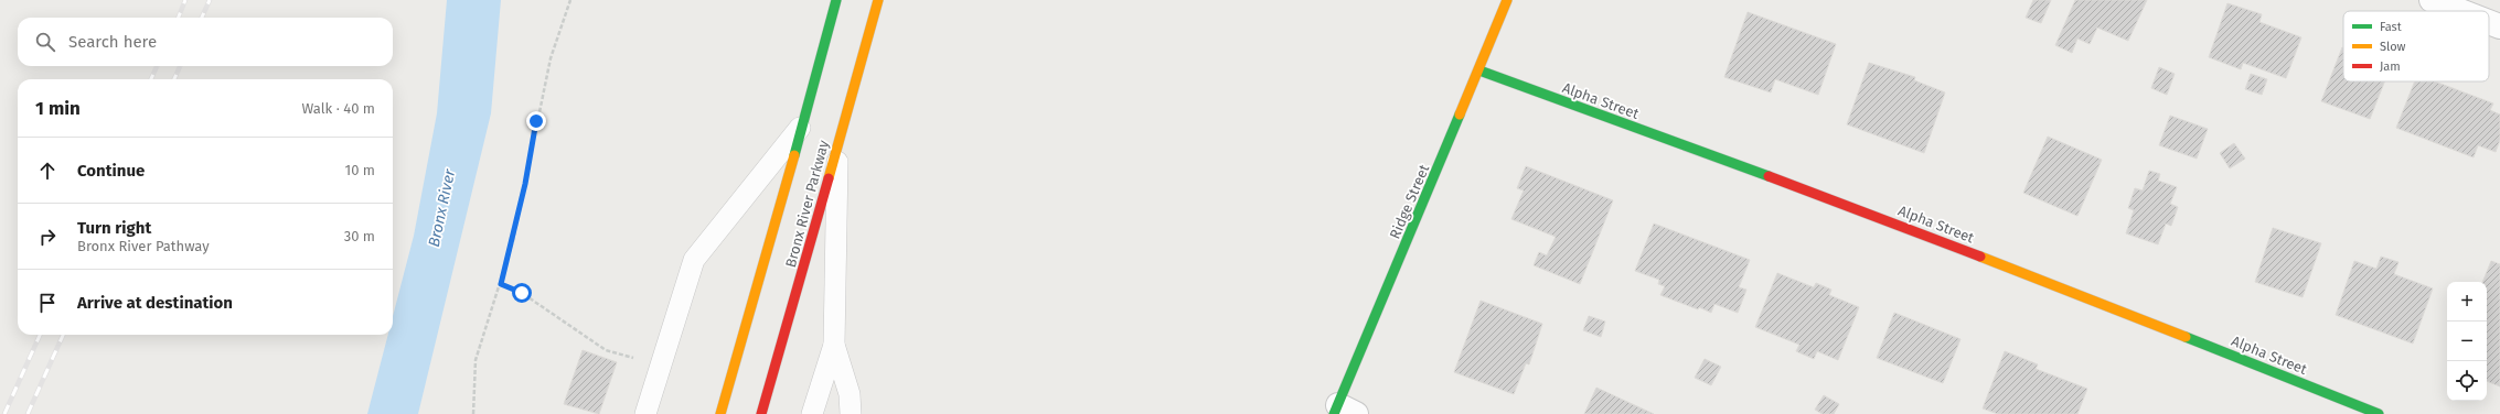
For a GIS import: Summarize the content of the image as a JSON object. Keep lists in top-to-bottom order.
{
  "streets": {
    "main road": ["Alpha Street", "Ridge Street", "Bronx River Parkway"]
  },
  "crossings": [
    ["Alpha Street", "Ridge Street"]
  ],
  "water": ["Bronx River"],
  "legend": ["Fast", "Slow", "Jam"],
  "page": {
    "search": "Search here",
    "heading": ["1 min", "Walk · 40 m"],
    "list": [
      ["Continue", "10 m"],
      ["Turn right", "Bronx River Pathway", "30 m"],
      "Arrive at destination"
    ],
    "map_buttons": ["+", "−"]
  }
}
